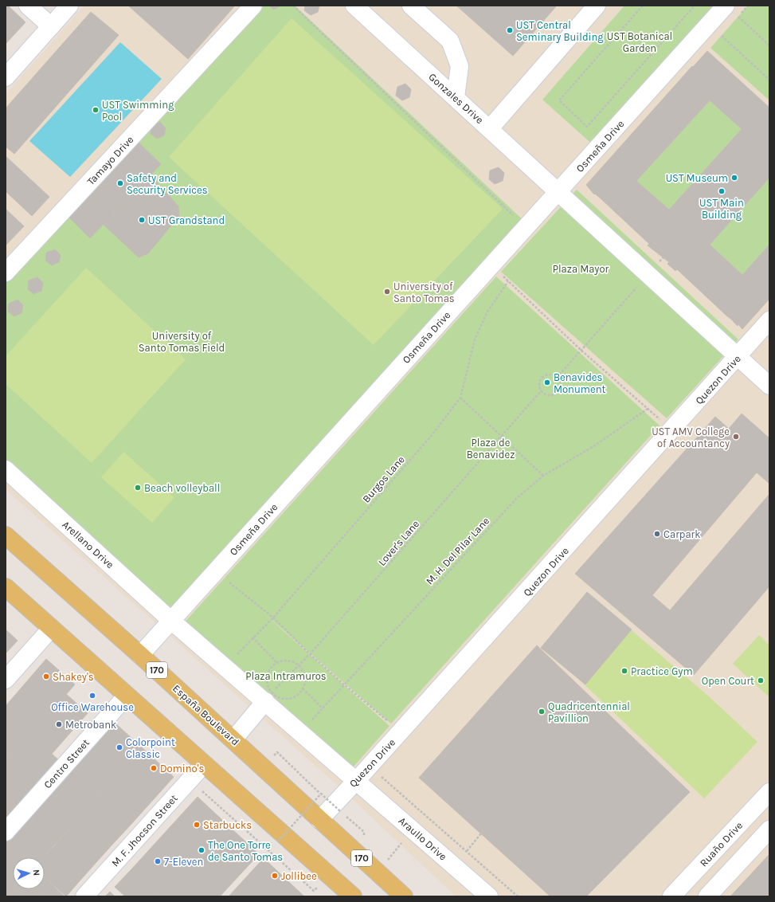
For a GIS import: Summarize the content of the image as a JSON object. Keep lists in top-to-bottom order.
{
  "streets": {
    "main road": ["170", "España Boulevard"],
    "street": [
      "Gonzales Drive",
      "Osmeña Drive",
      "Tamayo Drive",
      "Quezon Drive",
      "Arellano Drive",
      "Centro Street",
      "M. F. Jhocson Street",
      "Araullo Drive",
      "Ruaño Drive"
    ],
    "path": ["Burgos Lane", "Lover's Lane", "M. H. Del Pilar Lane"]
  },
  "crossings": [
    ["Gonzales Drive", "Osmeña Drive"],
    ["Gonzales Drive", "Quezon Drive"],
    ["Osmeña Drive", "Arellano Drive"],
    ["Osmeña Drive", "España Boulevard"],
    ["Quezon Drive", "España Boulevard"],
    ["Quezon Drive", "Araullo Drive"]
  ],
  "parks": [
    "UST Botanical Garden",
    "Plaza Mayor",
    "University of Santo Tomas Field",
    "Plaza de Benavidez",
    "Plaza Intramuros"
  ],
  "places": [
    "UST Central Seminary Building",
    "UST Swimming Pool",
    "UST Museum",
    "Safety and Security Services",
    "UST Main Building",
    "UST Grandstand",
    "University of Santo Tomas",
    "Benavides Monument",
    "UST AMV College of Accountancy",
    "Beach volleyball",
    "Carpark",
    "Practice Gym",
    "Shakey's",
    "Open Court",
    "Office Warehouse",
    "Quadricentennial Pavillion",
    "Metrobank",
    "Colorpoint Classic",
    "Domino's",
    "Starbucks",
    "The One Torre de Santo Tomas",
    "7-Eleven",
    "Jollibee"
  ],
  "north": "right"
}
